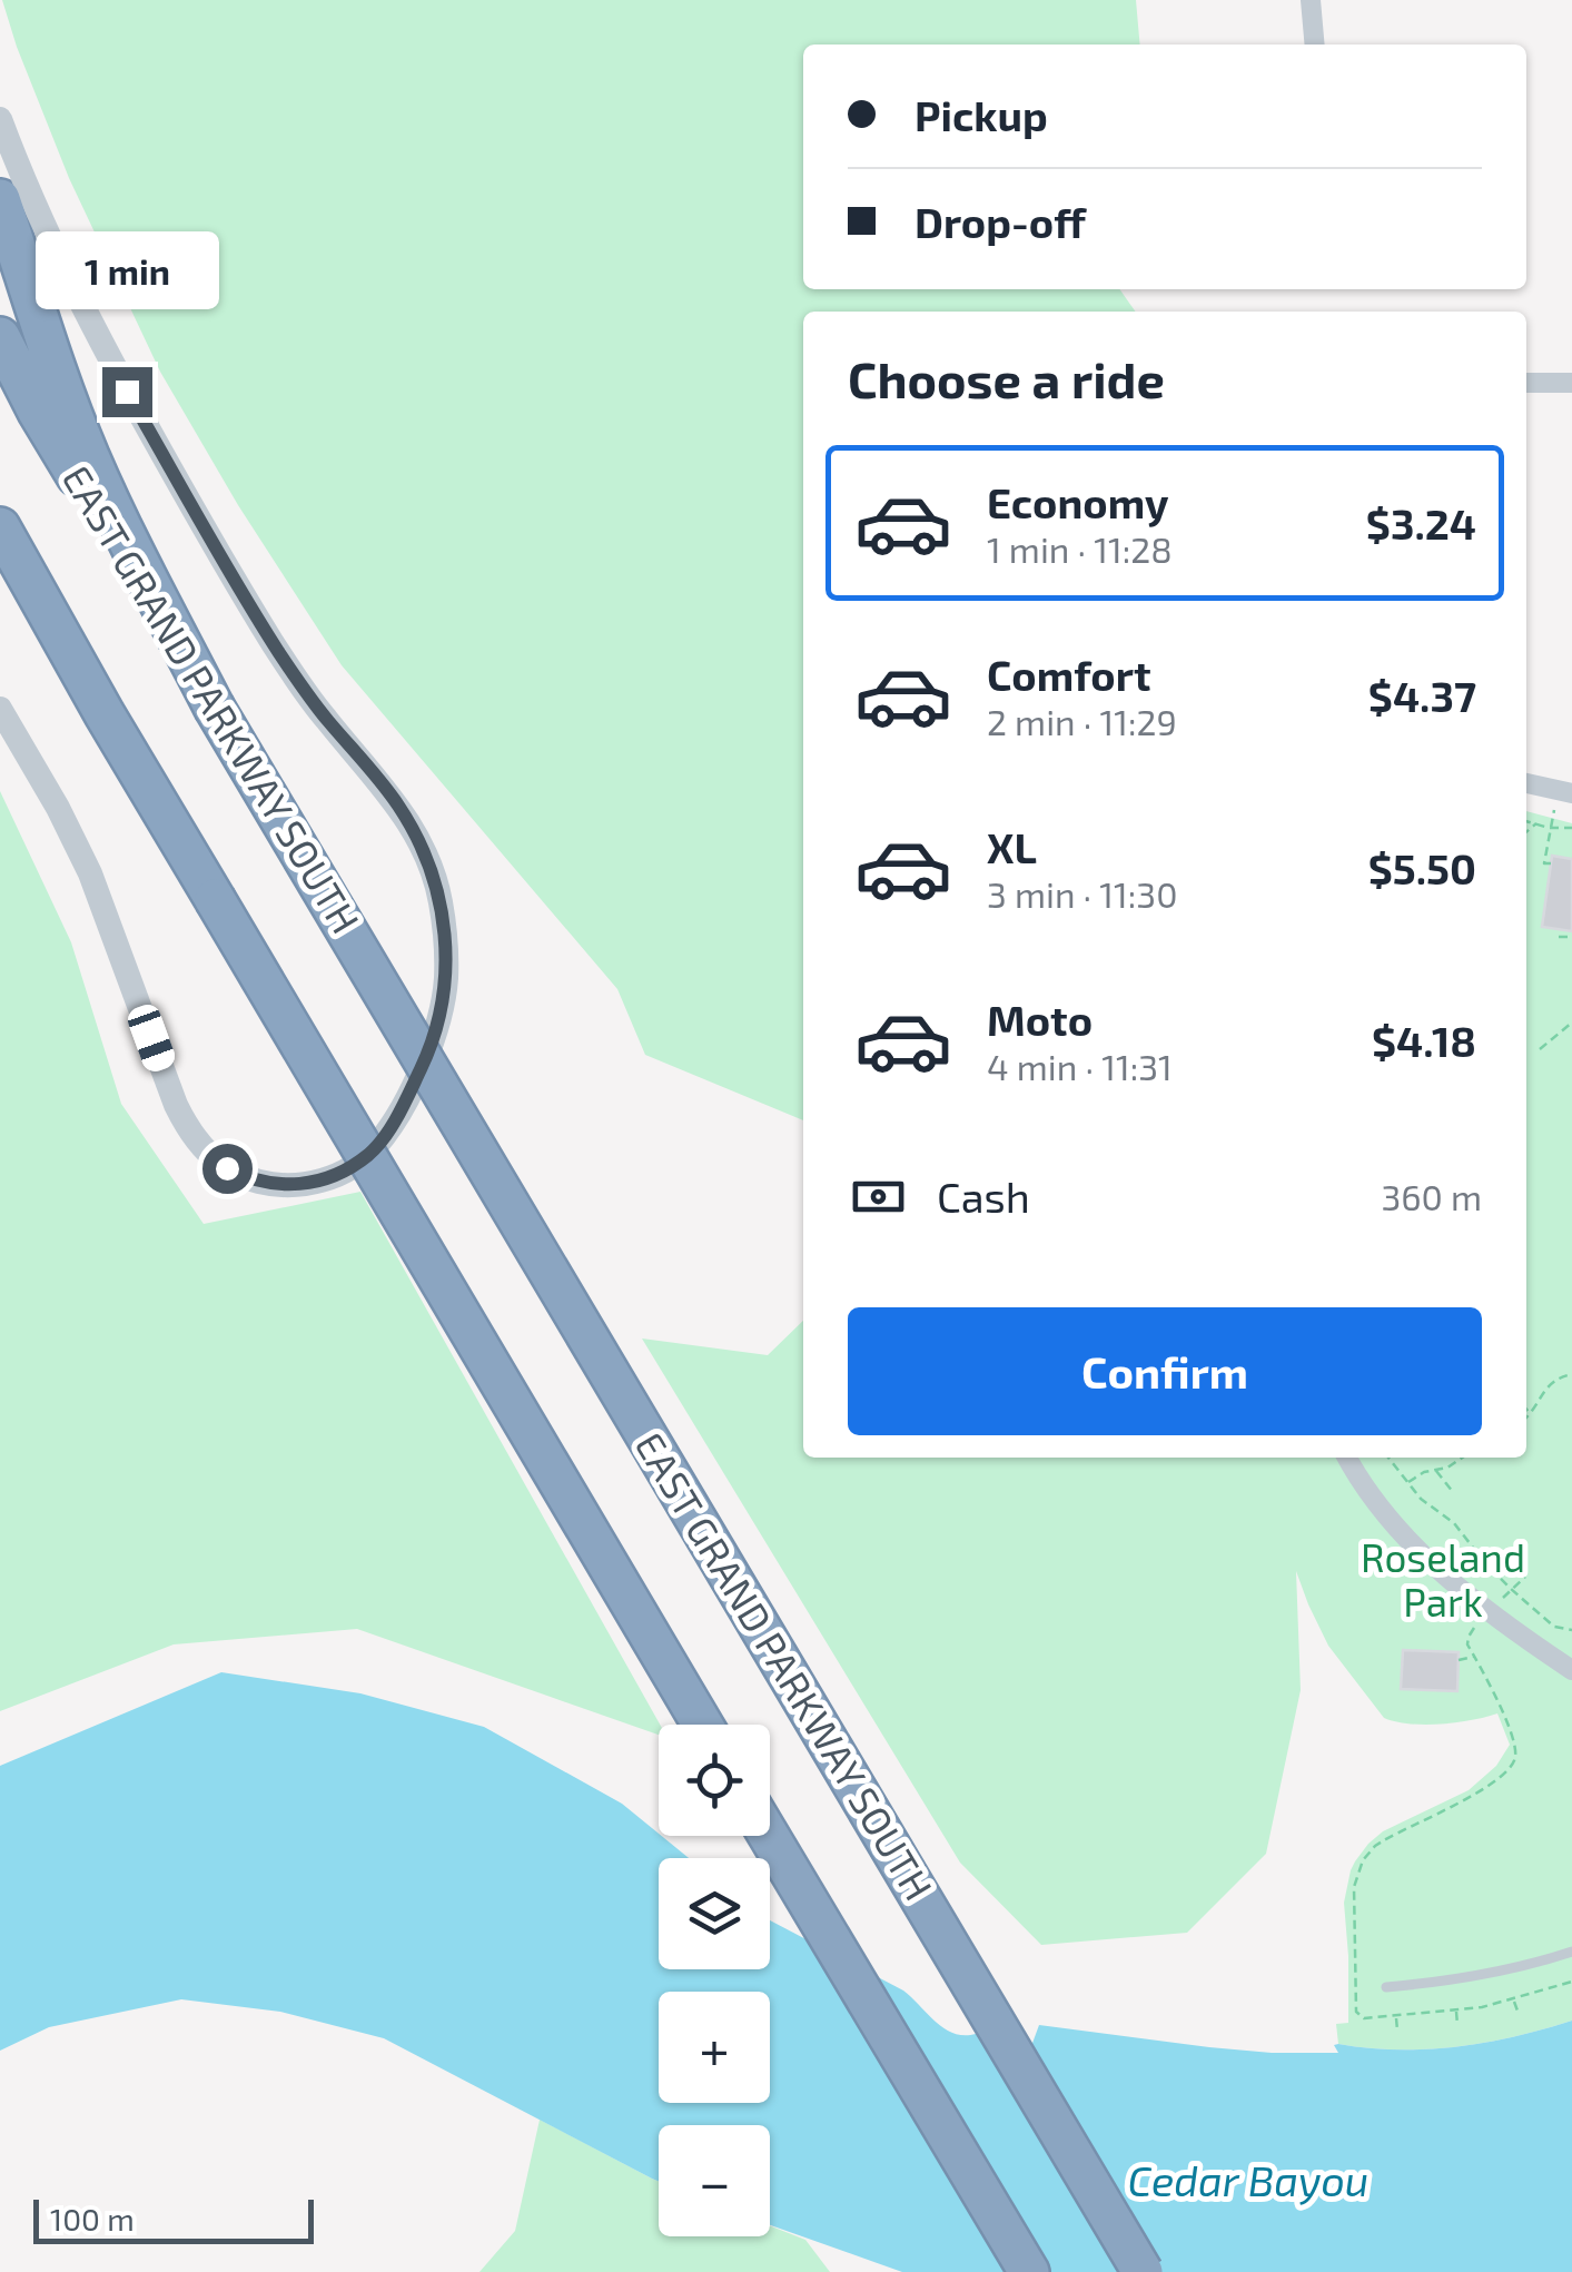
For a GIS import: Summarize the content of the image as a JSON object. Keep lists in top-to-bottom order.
{
  "streets": {
    "highway": ["EAST GRAND PARKWAY SOUTH"]
  },
  "water": ["Cedar Bayou"],
  "parks": ["Roseland Park"],
  "scale_bar": "100 m",
  "page": {
    "banner": ["Pickup", "Drop-off"],
    "bubble": "1 min",
    "heading": "Choose a ride",
    "list": [
      {
        "name": "Economy",
        "note": "1 min · 11:28",
        "value": "$3.24"
      },
      {
        "name": "Comfort",
        "note": "2 min · 11:29",
        "value": "$4.37"
      },
      {
        "name": "XL",
        "note": "3 min · 11:30",
        "value": "$5.50"
      },
      {
        "name": "Moto",
        "note": "4 min · 11:31",
        "value": "$4.18"
      }
    ],
    "pay": ["Cash", "360 m"],
    "buttons": "Confirm",
    "map_buttons": ["+", "−"],
    "scale": "100 m"
  }
}
